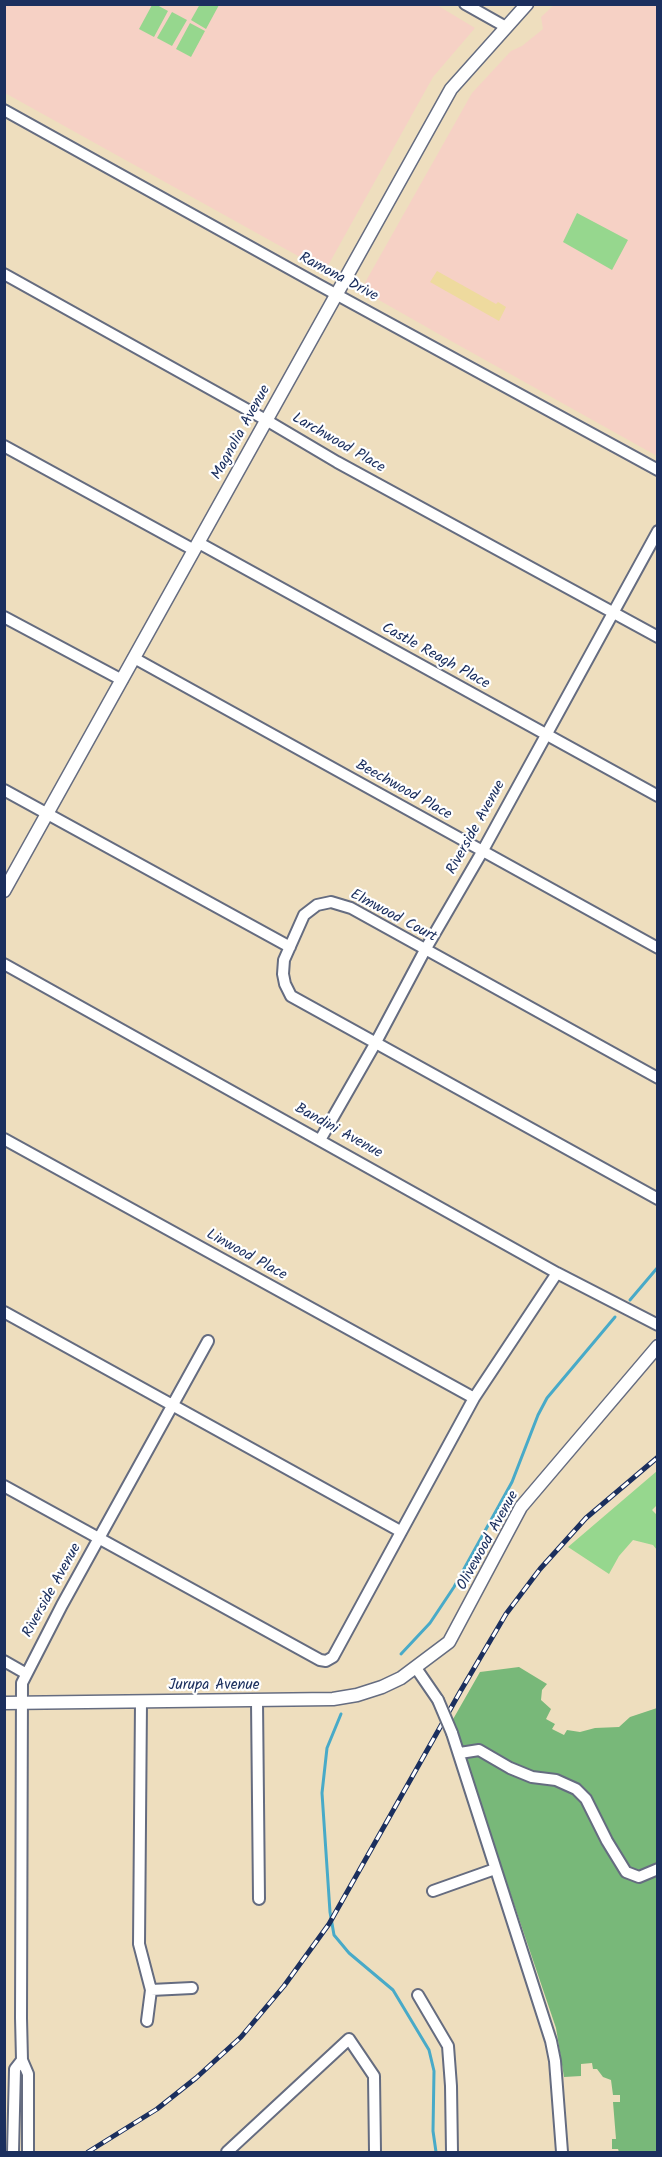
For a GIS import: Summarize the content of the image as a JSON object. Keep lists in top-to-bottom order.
{
  "streets": {
    "main road": ["Magnolia Avenue", "Olivewood Avenue", "Jurupa Avenue"],
    "street": [
      "Ramona Drive",
      "Larchwood Place",
      "Castle Reagh Place",
      "Beechwood Place",
      "Riverside Avenue",
      "Elmwood Court",
      "Bandini Avenue",
      "Linwood Place"
    ]
  },
  "crossings": [
    ["Ramona Drive", "Magnolia Avenue"],
    ["Magnolia Avenue", "Larchwood Place"],
    ["Magnolia Avenue", "Castle Reagh Place"],
    ["Magnolia Avenue", "Beechwood Place"],
    ["Larchwood Place", "Riverside Avenue"],
    ["Castle Reagh Place", "Riverside Avenue"],
    ["Beechwood Place", "Riverside Avenue"],
    ["Riverside Avenue", "Elmwood Court"],
    ["Riverside Avenue", "Bandini Avenue"],
    ["Riverside Avenue", "Jurupa Avenue"],
    ["Olivewood Avenue", "Jurupa Avenue"]
  ]
}
